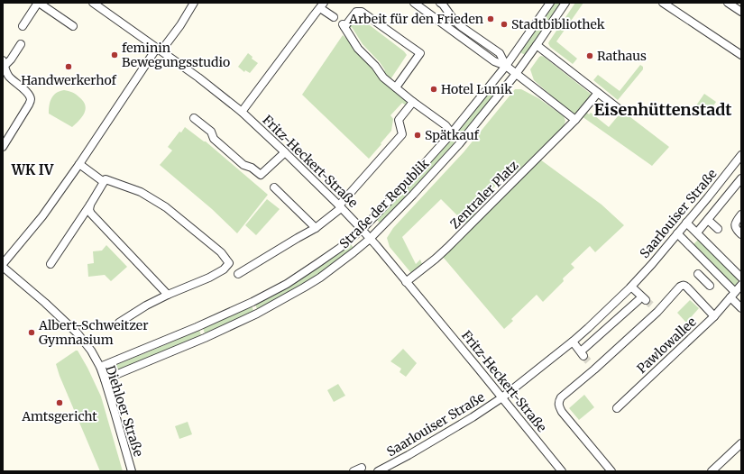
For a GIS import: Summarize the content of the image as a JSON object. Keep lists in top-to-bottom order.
{
  "streets": {
    "street": [
      "Fritz-Heckert-Straße",
      "Zentraler Platz",
      "Straße der Republik",
      "Saarlouiser Straße",
      "Pawlowallee",
      "Diehloer Straße"
    ]
  },
  "crossings": [
    ["Fritz-Heckert-Straße", "Zentraler Platz"],
    ["Fritz-Heckert-Straße", "Straße der Republik"],
    ["Fritz-Heckert-Straße", "Saarlouiser Straße"],
    ["Straße der Republik", "Diehloer Straße"]
  ],
  "districts": ["Eisenhüttenstadt", "WK IV"],
  "places": [
    "Arbeit für den Frieden",
    "Stadtbibliothek",
    "feminin Bewegungsstudio",
    "Rathaus",
    "Handwerkerhof",
    "Hotel Lunik",
    "Spätkauf",
    "Albert-Schweitzer Gymnasium",
    "Amtsgericht"
  ]
}
